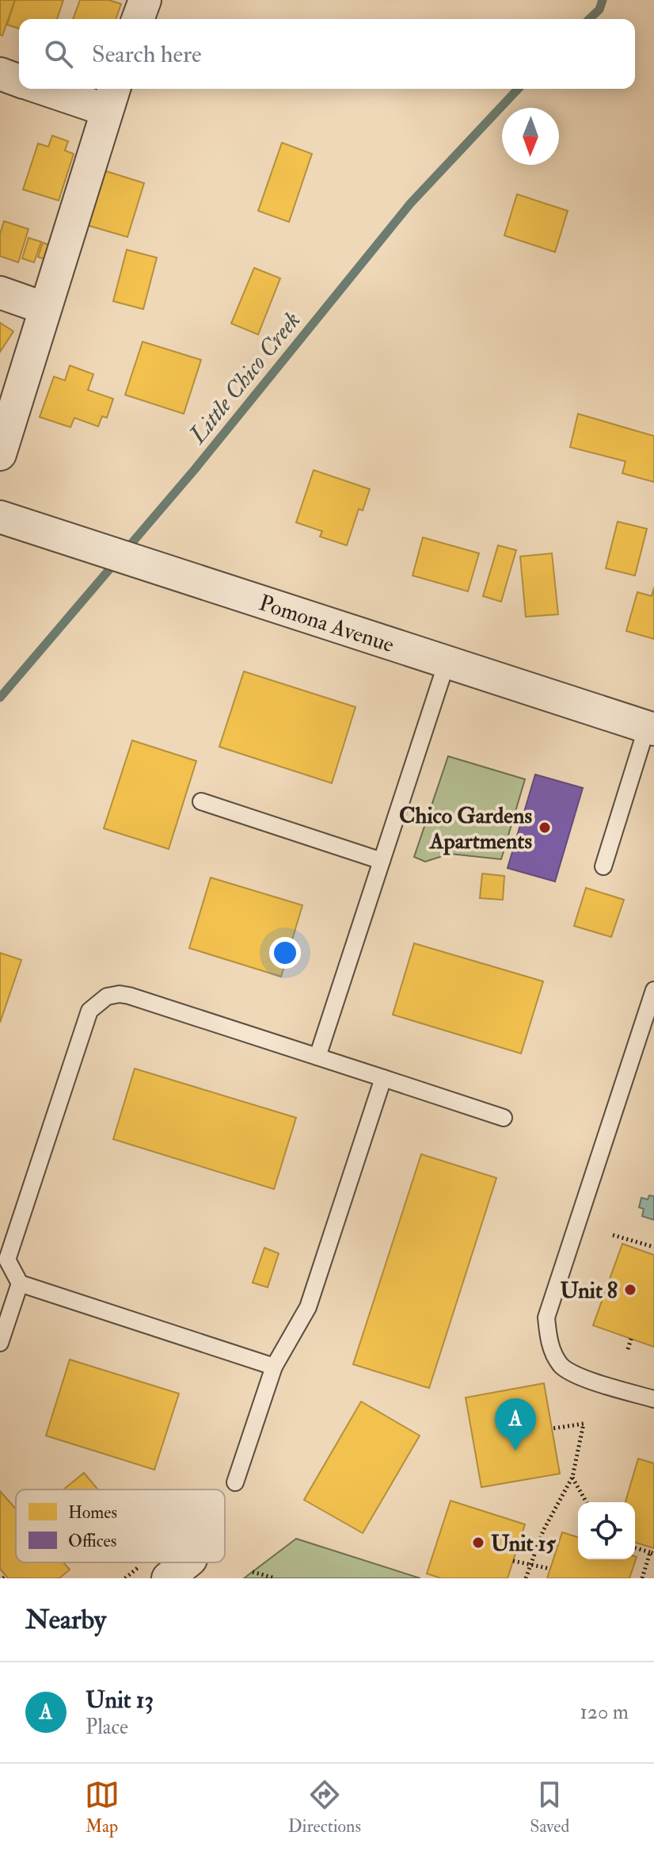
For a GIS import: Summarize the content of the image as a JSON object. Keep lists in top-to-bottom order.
{
  "streets": {
    "street": ["Pomona Avenue"]
  },
  "water": ["Little Chico Creek"],
  "places": ["Chico Gardens Apartments", "Unit 8", "Unit 15"],
  "legend": ["Homes", "Offices"],
  "north": "bottom",
  "page": {
    "search": "Search here",
    "pins": "A",
    "heading": "Nearby",
    "list": [
      {
        "mark": "A",
        "name": "Unit 13",
        "note": "Place",
        "value": "120 m"
      }
    ],
    "nav": ["Map", "Directions", "Saved"]
  }
}
